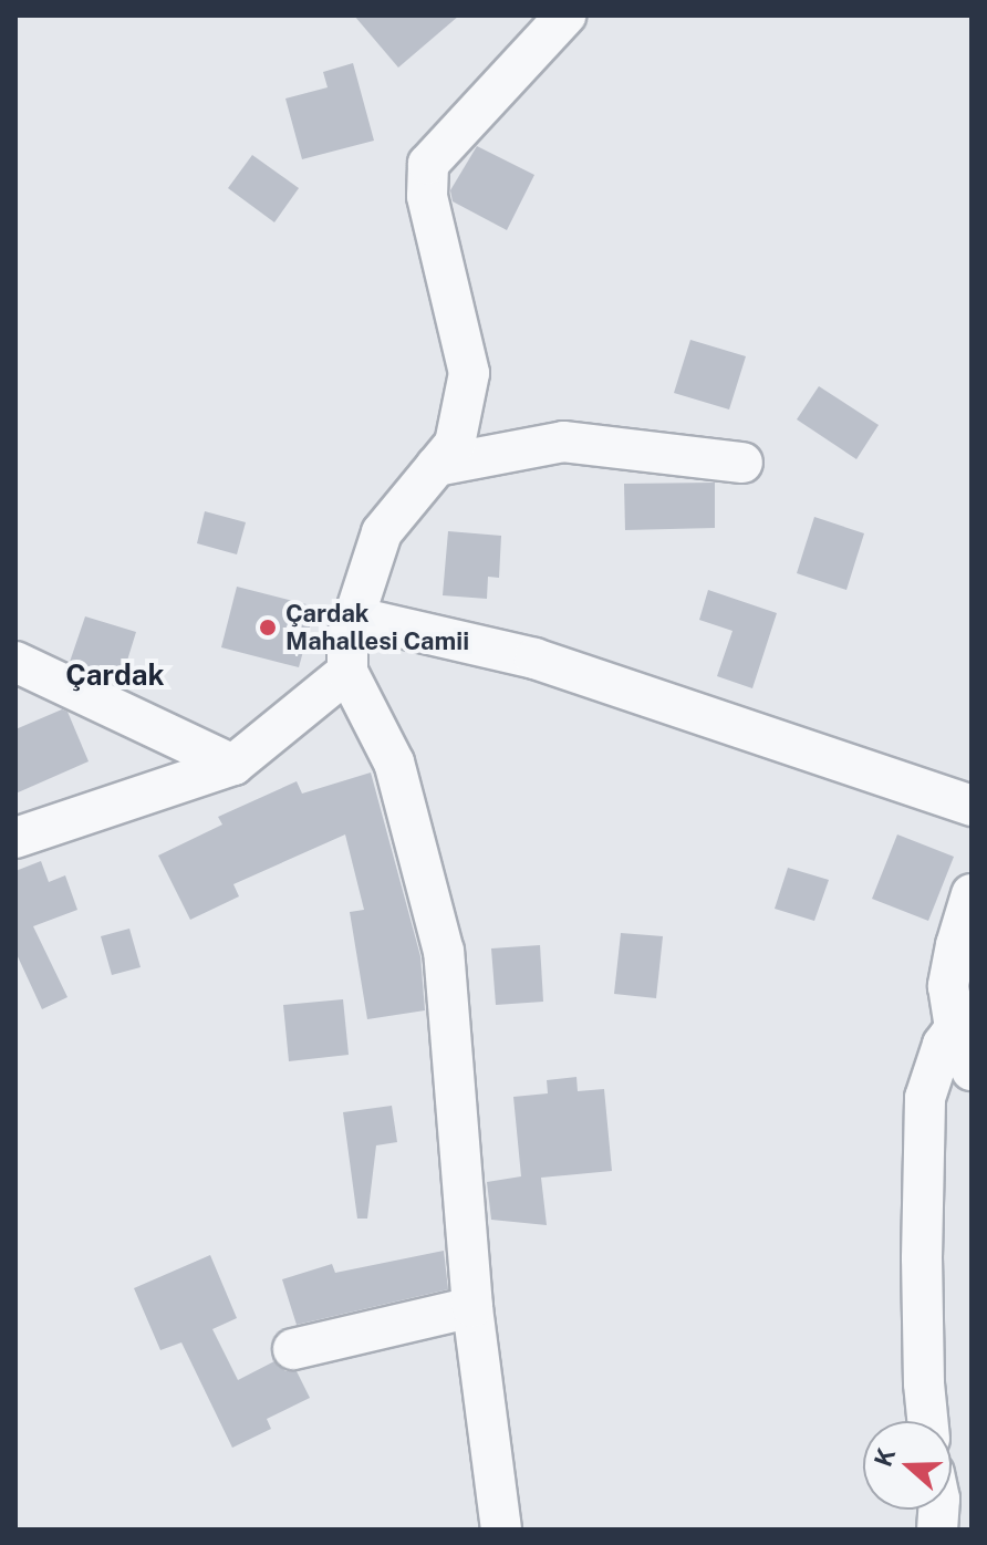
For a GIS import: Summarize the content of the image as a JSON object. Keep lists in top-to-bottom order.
{
  "districts": ["Çardak"],
  "places": ["Çardak Mahallesi Camii"],
  "north": "left"
}
